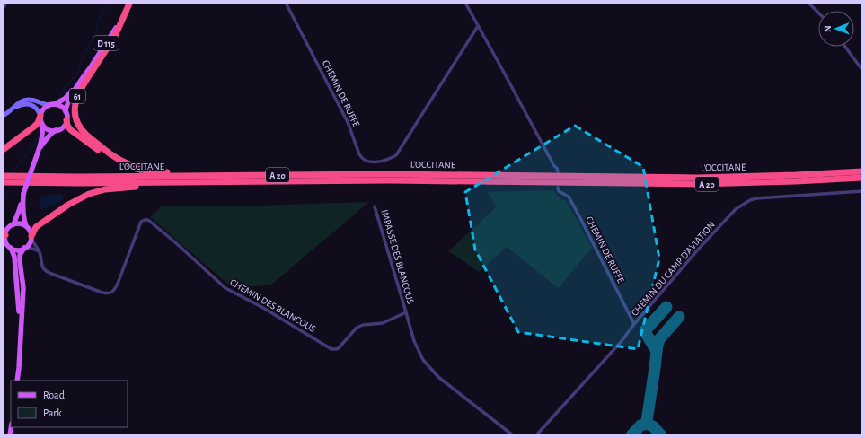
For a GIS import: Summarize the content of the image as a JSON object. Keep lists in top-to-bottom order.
{
  "streets": {
    "highway": ["61", "L'OCCITANE", "A 20"],
    "main road": ["D 115"],
    "street": [
      "CHEMIN DE RUFFE",
      "IMPASSE DES BLANCOUS",
      "CHEMIN DU CAMP D'AVIATION",
      "CHEMIN DES BLANCOUS"
    ]
  },
  "crossings": [
    ["D 115", "61"],
    ["CHEMIN DE RUFFE", "CHEMIN DU CAMP D'AVIATION"],
    ["61", "L'OCCITANE"],
    ["IMPASSE DES BLANCOUS", "CHEMIN DES BLANCOUS"]
  ],
  "legend": ["Road", "Park"],
  "north": "left"
}
